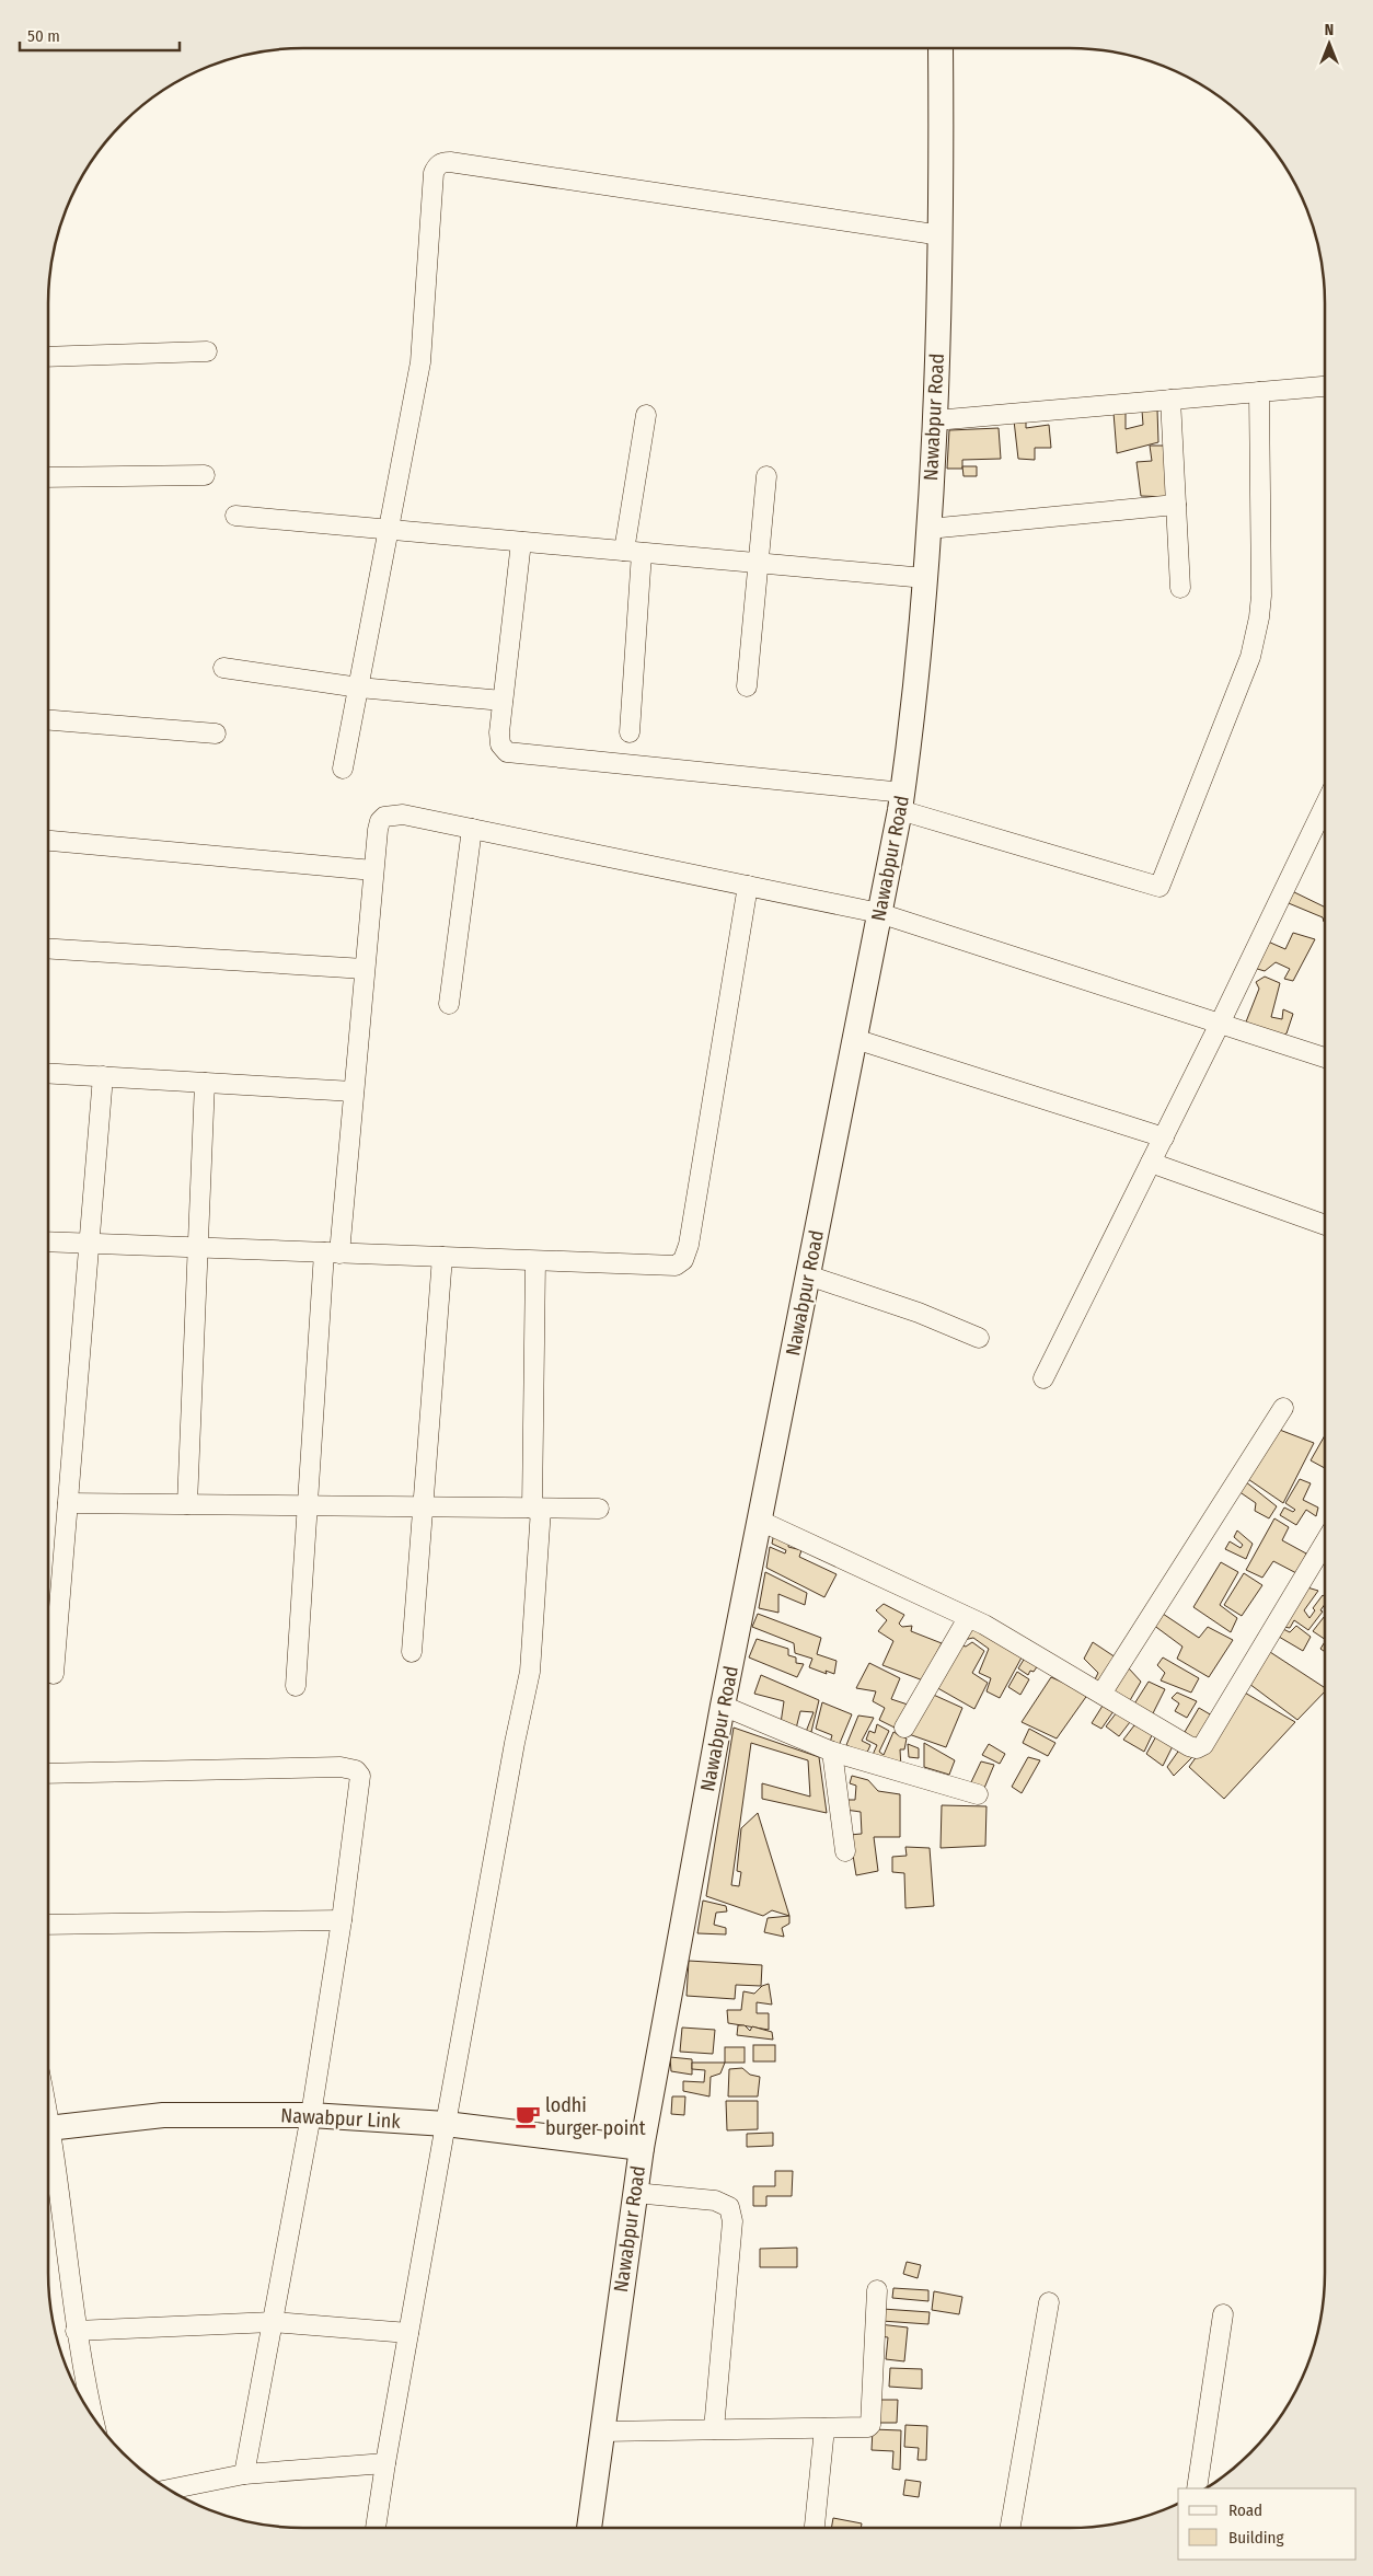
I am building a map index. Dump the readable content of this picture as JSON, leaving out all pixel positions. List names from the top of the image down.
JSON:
{
  "streets": {
    "street": ["Nawabpur Road", "Nawabpur Link"]
  },
  "crossings": [
    ["Nawabpur Road", "Nawabpur Link"]
  ],
  "places": {
    "cafe": ["lodhi burger point"]
  },
  "legend": ["Road", "Building"],
  "scale_bar": "50 m",
  "north": "top"
}
